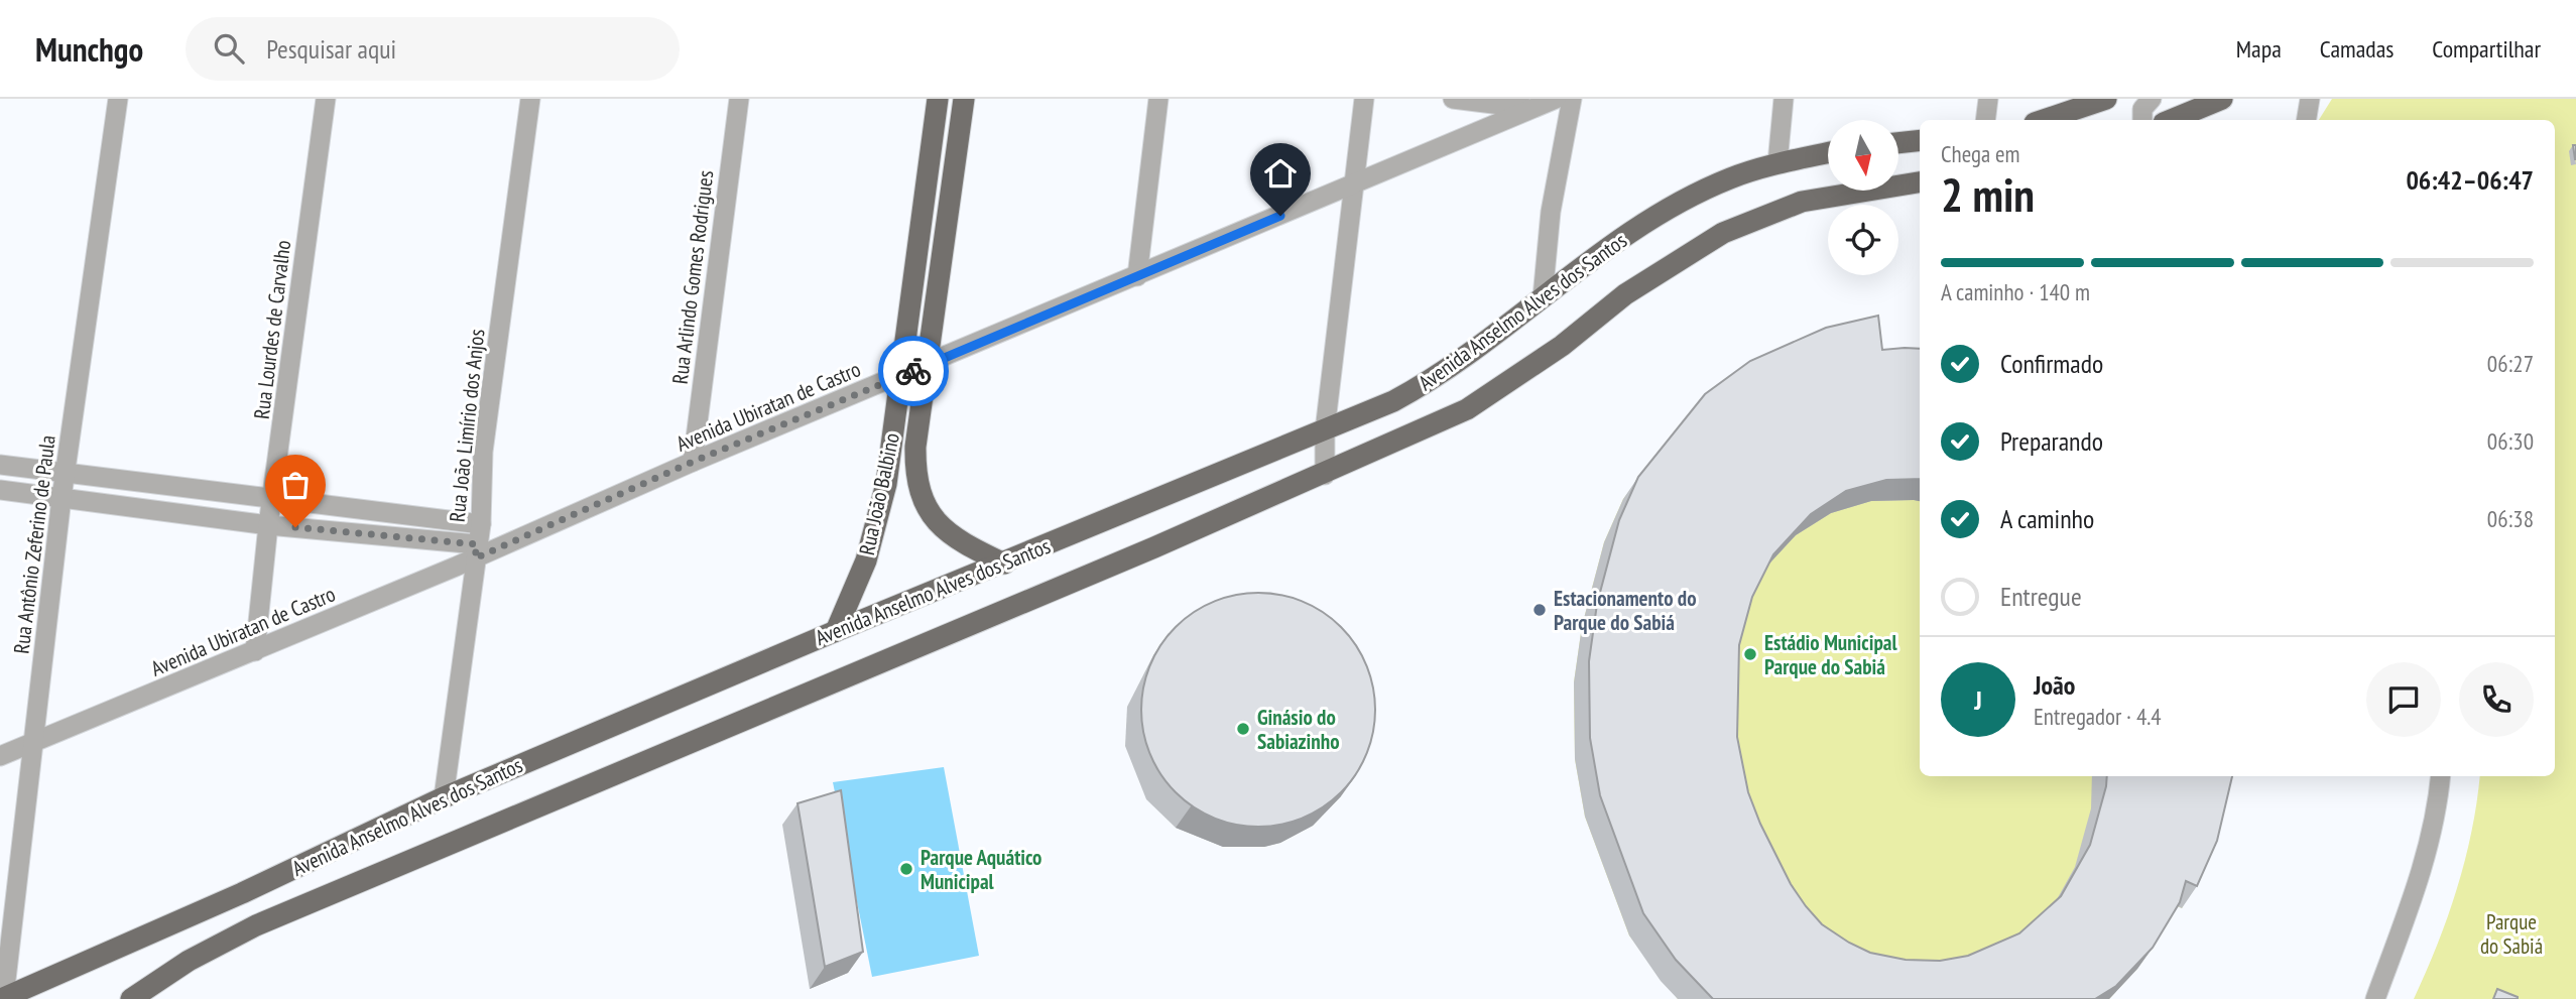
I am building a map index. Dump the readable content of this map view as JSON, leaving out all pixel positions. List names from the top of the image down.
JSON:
{
  "streets": {
    "main road": ["Avenida Anselmo Alves dos Santos", "Rua João Balbino"],
    "street": [
      "Rua Arlindo Gomes Rodrigues",
      "Rua Lourdes de Carvalho",
      "Avenida Ubiratan de Castro",
      "Rua João Limírio dos Anjos",
      "Rua Antônio Zeferino de Paula"
    ]
  },
  "crossings": [
    ["Rua Arlindo Gomes Rodrigues", "Avenida Ubiratan de Castro"],
    ["Avenida Anselmo Alves dos Santos", "Rua João Limírio dos Anjos"],
    ["Avenida Anselmo Alves dos Santos", "Rua João Balbino"],
    ["Avenida Anselmo Alves dos Santos", "Rua Antônio Zeferino de Paula"],
    ["Rua Lourdes de Carvalho", "Avenida Ubiratan de Castro"],
    ["Avenida Ubiratan de Castro", "Rua João Limírio dos Anjos"],
    ["Avenida Ubiratan de Castro", "Rua João Balbino"],
    ["Avenida Ubiratan de Castro", "Rua Antônio Zeferino de Paula"]
  ],
  "parks": ["Parque do Sabiá"],
  "places": [
    "Estacionamento do Parque do Sabiá",
    "Estádio Municipal Parque do Sabiá",
    "Ginásio do Sabiazinho",
    "Parque Aquático Municipal"
  ],
  "north": "bottom",
  "page": {
    "header": "Munchgo",
    "search": "Pesquisar aqui",
    "nav": ["Mapa", "Camadas", "Compartilhar"],
    "heading": ["2 min", "Chega em", "06:42–06:47"],
    "panel": ["João", "Entregador · 4.4"],
    "bar": "A caminho · 140 m",
    "list": [
      ["Confirmado", "06:27"],
      ["Preparando", "06:30"],
      ["A caminho", "06:38"],
      "Entregue"
    ],
    "round": "J"
  }
}
